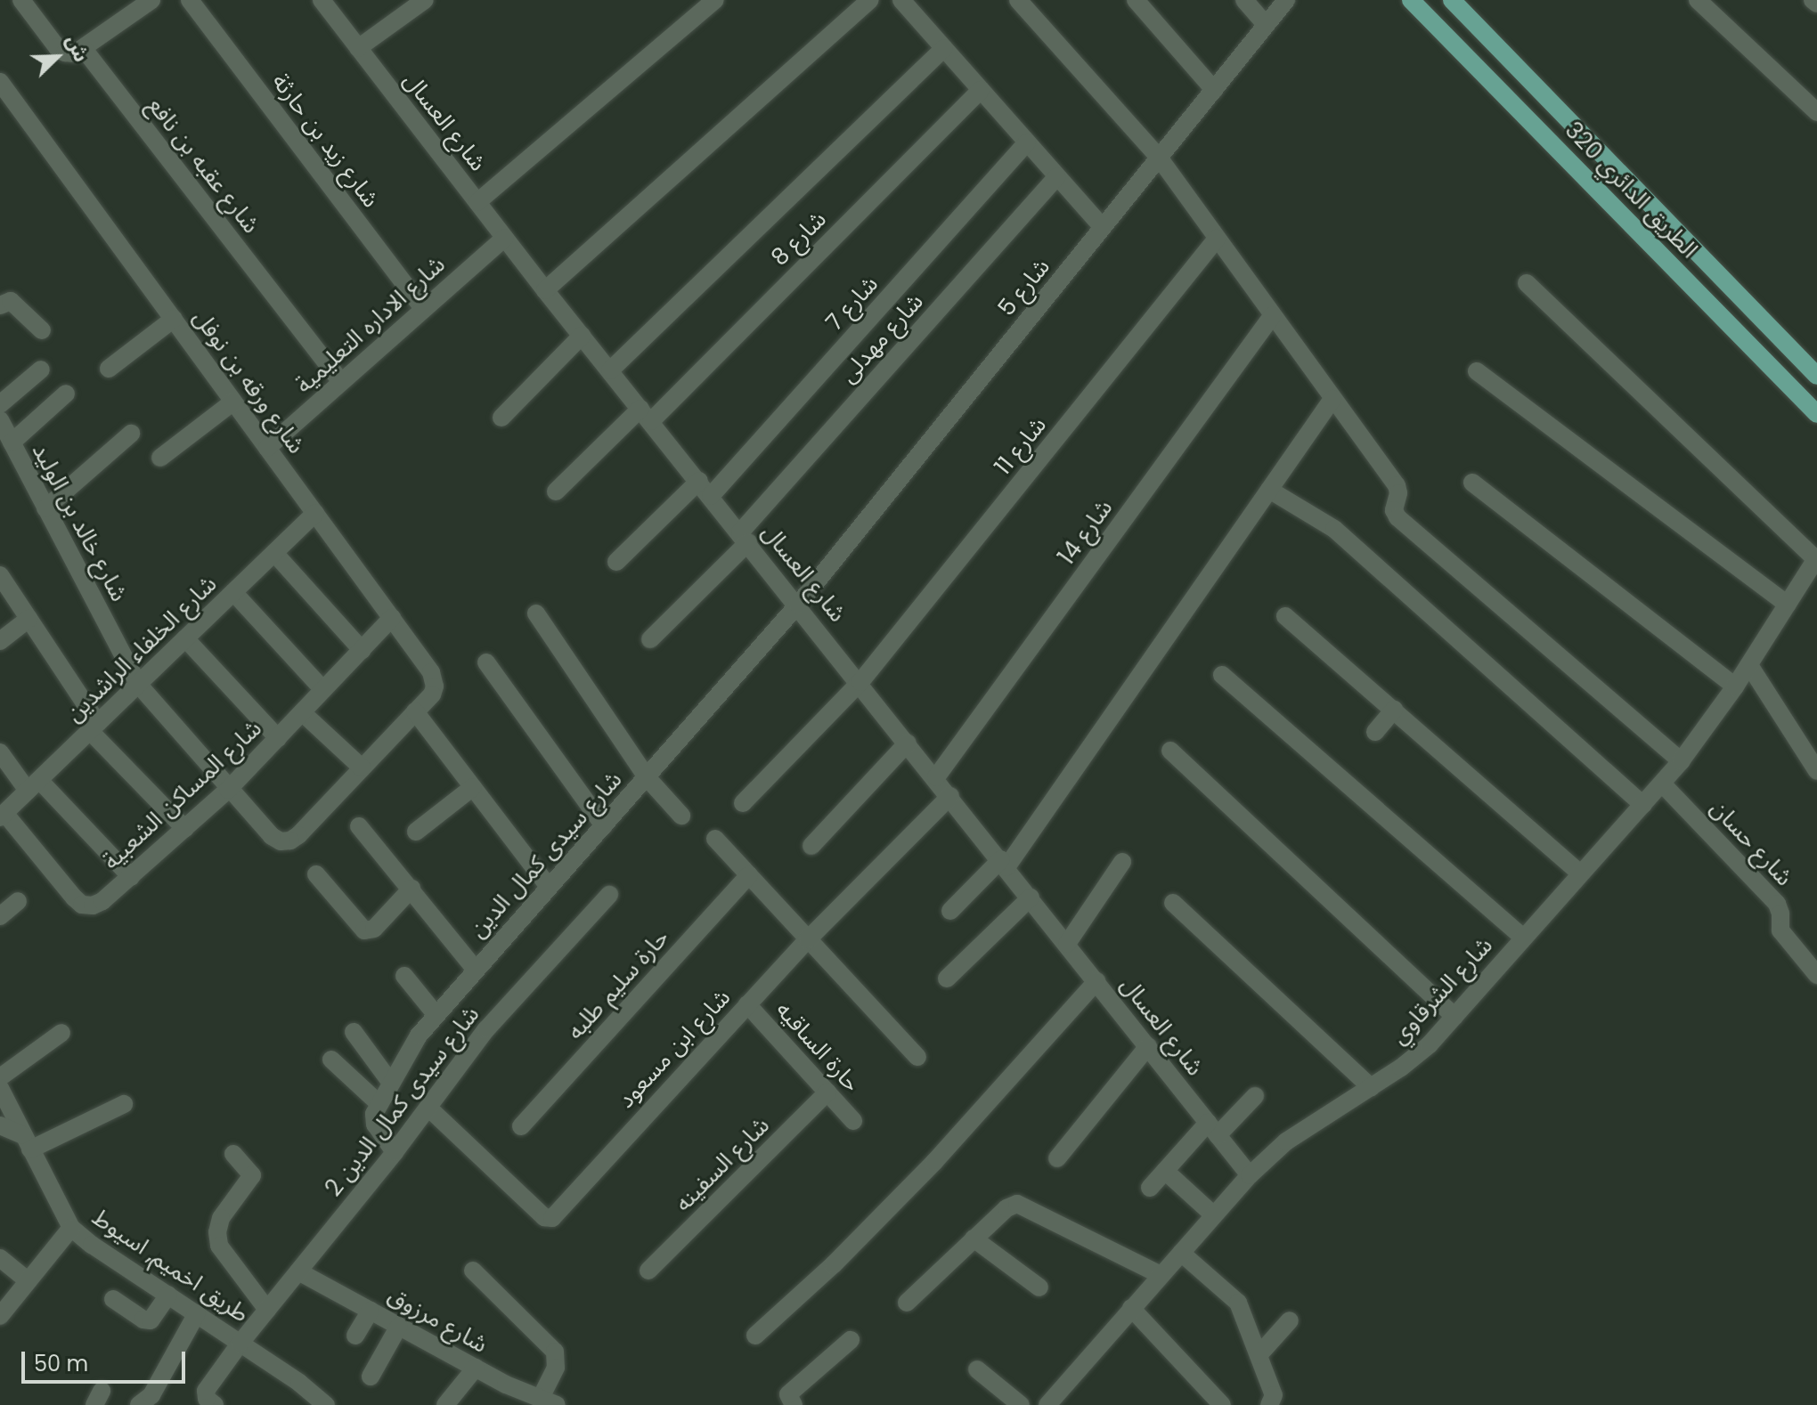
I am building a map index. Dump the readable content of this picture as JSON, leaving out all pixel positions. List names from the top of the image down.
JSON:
{
  "streets": {
    "main road": ["الطريق الدائري 320"],
    "street": [
      "شارع العسال",
      "شارع زيد بن حارثة",
      "شارع عقبه بن نافع",
      "شارع 8",
      "شارع 5",
      "شارع 7",
      "شارع الاداره التعليمية",
      "شارع مهدلى",
      "شارع ورقه بن نوفل",
      "شارع 11",
      "شارع خالد بن الوليد",
      "شارع 14",
      "شارع الخلفاء الراشدين",
      "شارع المساكن الشعبية",
      "شارع حسان",
      "شارع سيدى كمال الدين",
      "حارة سليم طلبه",
      "شارع الشرقاوي",
      "حارة الساقيه",
      "شارع ابن مسعود",
      "شارع سيدى كمال الدين 2",
      "شارع السفينه",
      "طريق اخميم, اسيوط",
      "شارع مرزوق"
    ]
  },
  "crossings": [
    ["شارع العسال", "شارع 8"],
    ["شارع العسال", "شارع 5"],
    ["شارع العسال", "شارع 7"],
    ["شارع العسال", "شارع الاداره التعليمية"],
    ["شارع العسال", "شارع مهدلى"],
    ["شارع العسال", "شارع 11"],
    ["شارع العسال", "شارع 14"],
    ["شارع العسال", "شارع سيدى كمال الدين"],
    ["شارع العسال", "شارع الشرقاوي"],
    ["شارع العسال", "شارع ابن مسعود"],
    ["شارع زيد بن حارثة", "شارع الاداره التعليمية"],
    ["شارع عقبه بن نافع", "شارع الاداره التعليمية"],
    ["شارع 5", "شارع سيدى كمال الدين"],
    ["شارع الاداره التعليمية", "شارع ورقه بن نوفل"],
    ["شارع ورقه بن نوفل", "شارع خالد بن الوليد"],
    ["شارع ورقه بن نوفل", "شارع الخلفاء الراشدين"],
    ["شارع ورقه بن نوفل", "شارع المساكن الشعبية"],
    ["شارع خالد بن الوليد", "شارع الخلفاء الراشدين"],
    ["شارع خالد بن الوليد", "شارع المساكن الشعبية"],
    ["شارع الخلفاء الراشدين", "شارع المساكن الشعبية"],
    ["شارع حسان", "شارع الشرقاوي"],
    ["حارة الساقيه", "شارع ابن مسعود"],
    ["حارة الساقيه", "شارع السفينه"],
    ["شارع ابن مسعود", "شارع سيدى كمال الدين 2"],
    ["شارع سيدى كمال الدين 2", "طريق اخميم, اسيوط"],
    ["شارع سيدى كمال الدين 2", "شارع مرزوق"]
  ],
  "scale_bar": "50 m",
  "north": "top right"
}
